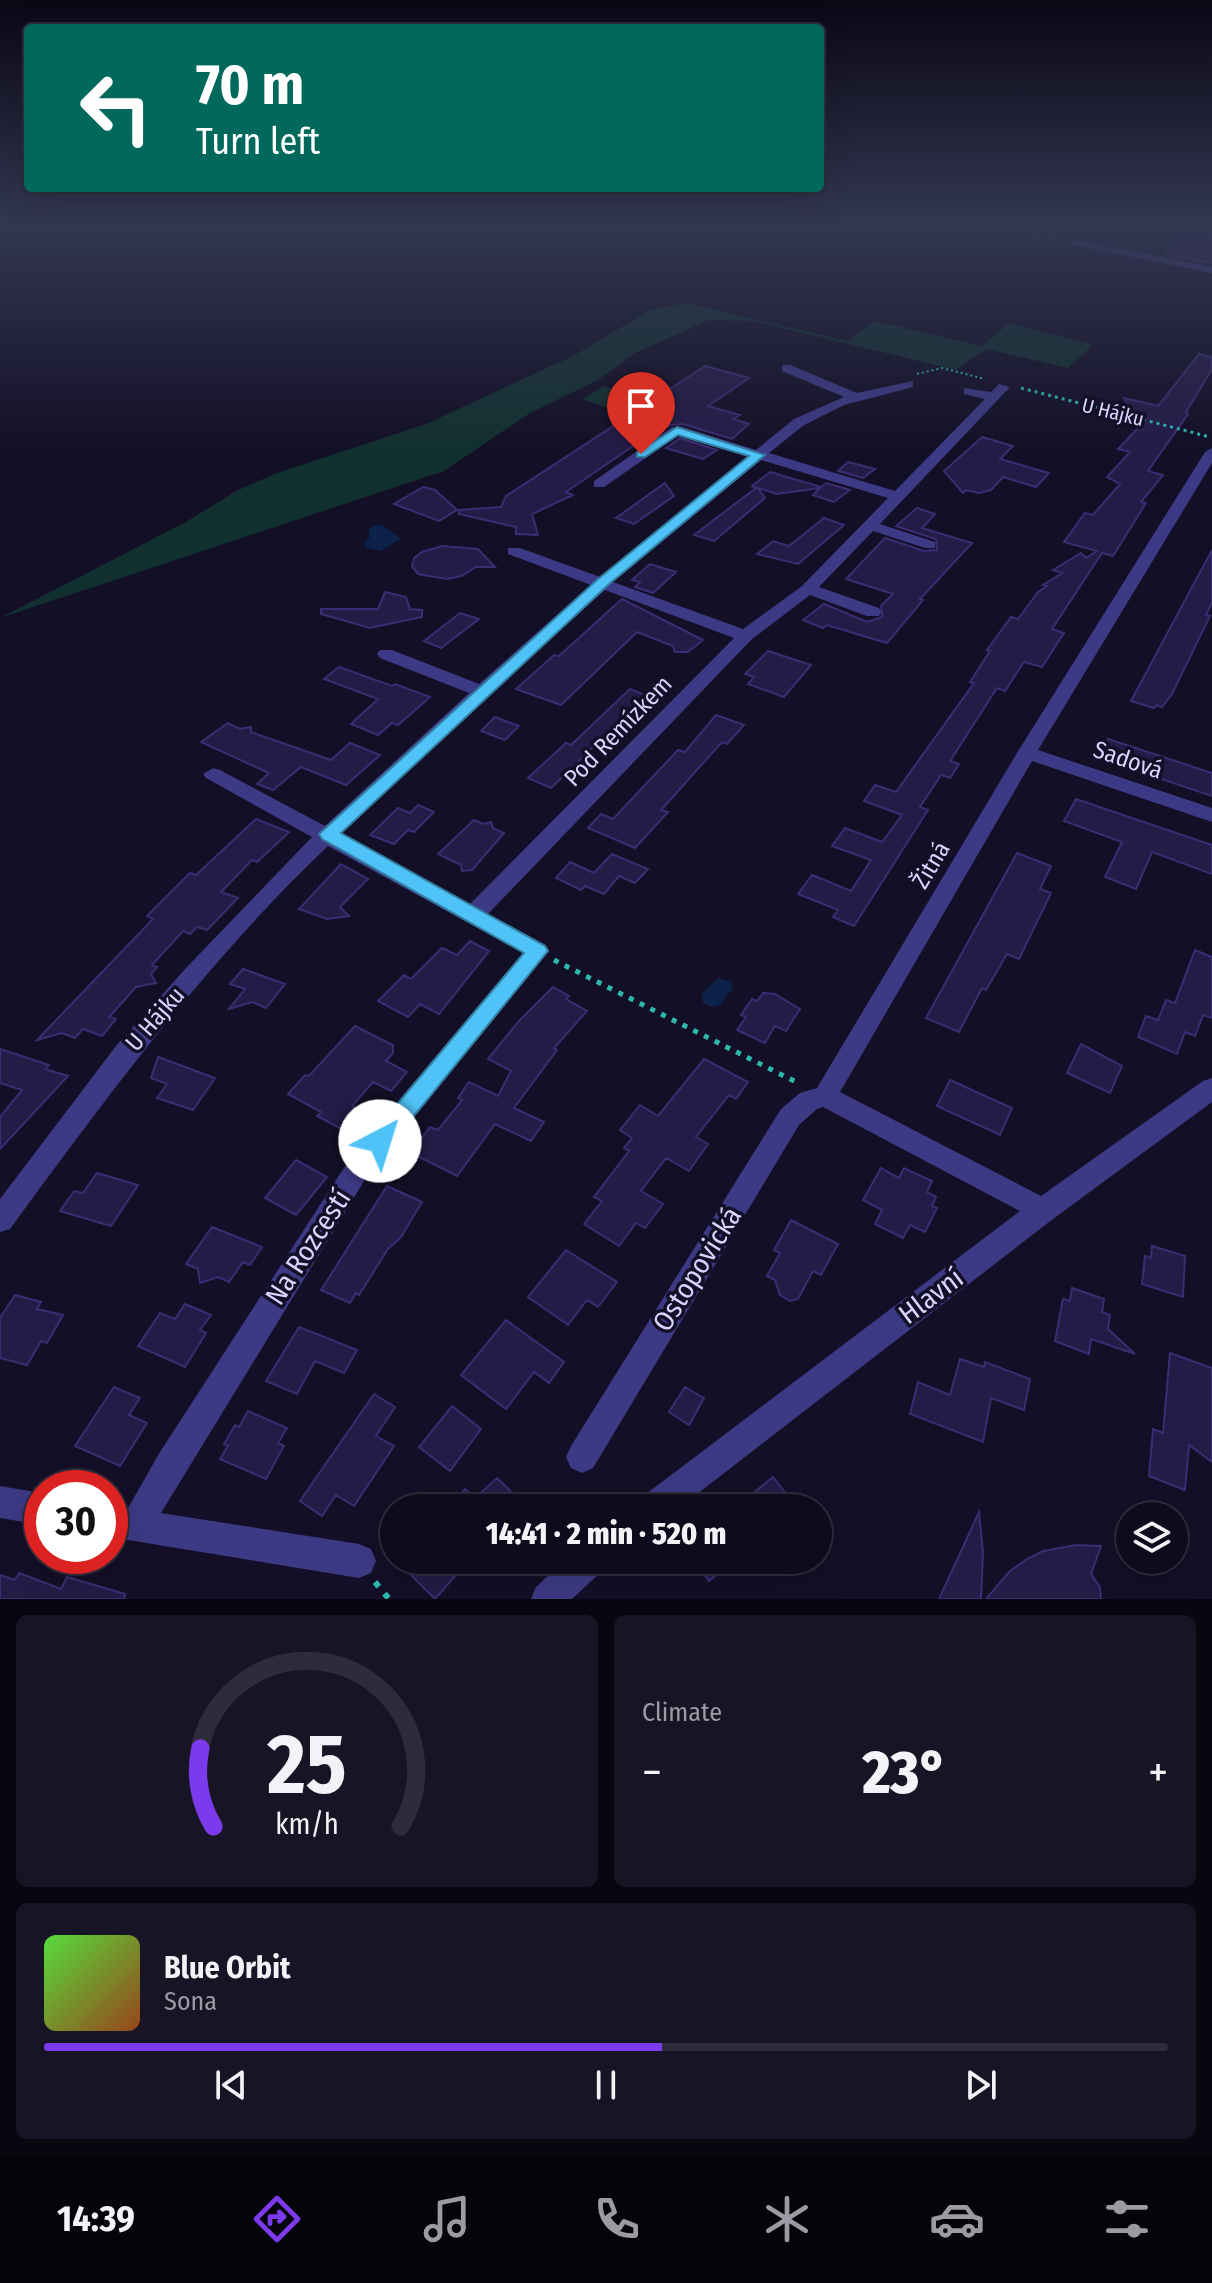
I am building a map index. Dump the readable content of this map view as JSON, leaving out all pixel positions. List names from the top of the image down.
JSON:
{
  "streets": {
    "street": [
      "U Hájku",
      "Pod Remízkem",
      "Sadová",
      "Žitná",
      "Na Rozcestí",
      "Ostopovická",
      "Hlavní"
    ]
  },
  "crossings": [
    ["U Hájku", "Pod Remízkem"],
    ["Sadová", "Žitná"],
    ["Žitná", "Ostopovická"]
  ],
  "page": {
    "turn": ["70 m", "Turn left"],
    "limit": "30",
    "trip": "14:41 · 2 min · 520 m",
    "tile": "Climate",
    "heat": ["−", "23°", "+"],
    "song": ["Blue Orbit", "Sona"],
    "tabs": "14:39",
    "gauge": ["25", "km/h"]
  }
}
